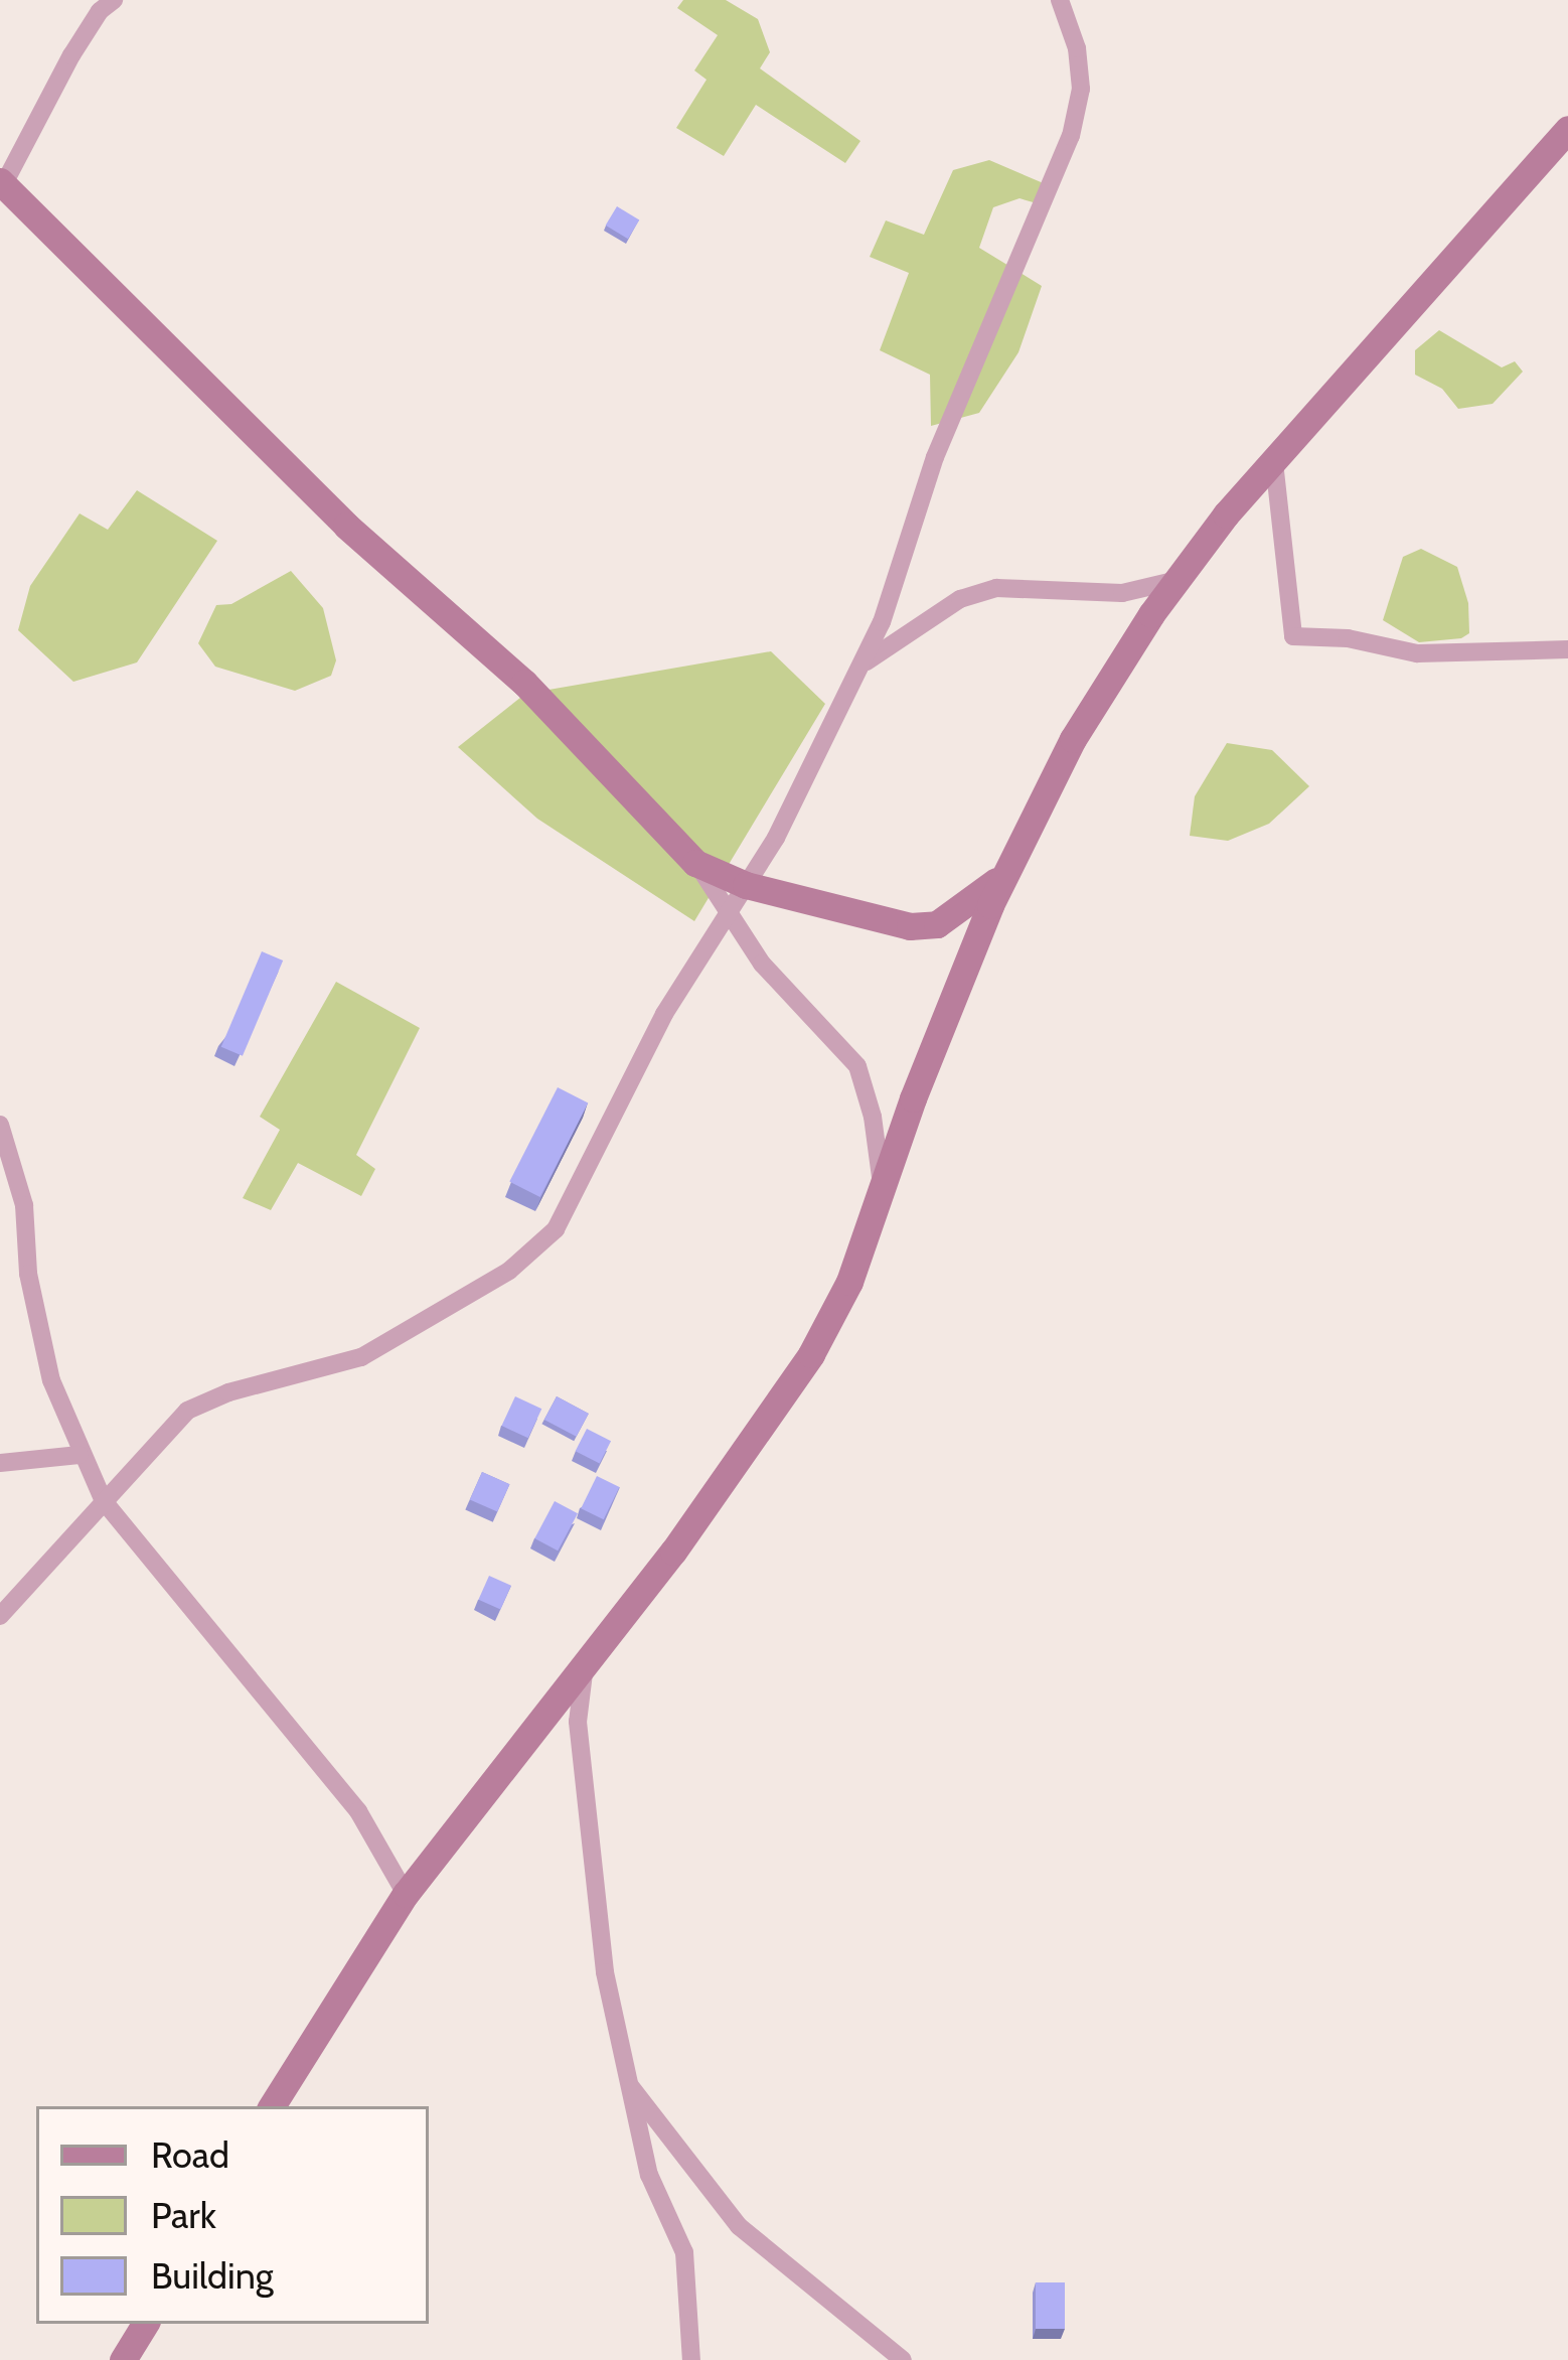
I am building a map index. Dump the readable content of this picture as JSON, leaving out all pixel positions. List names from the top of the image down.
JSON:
{
  "legend": ["Road", "Park", "Building"]
}
